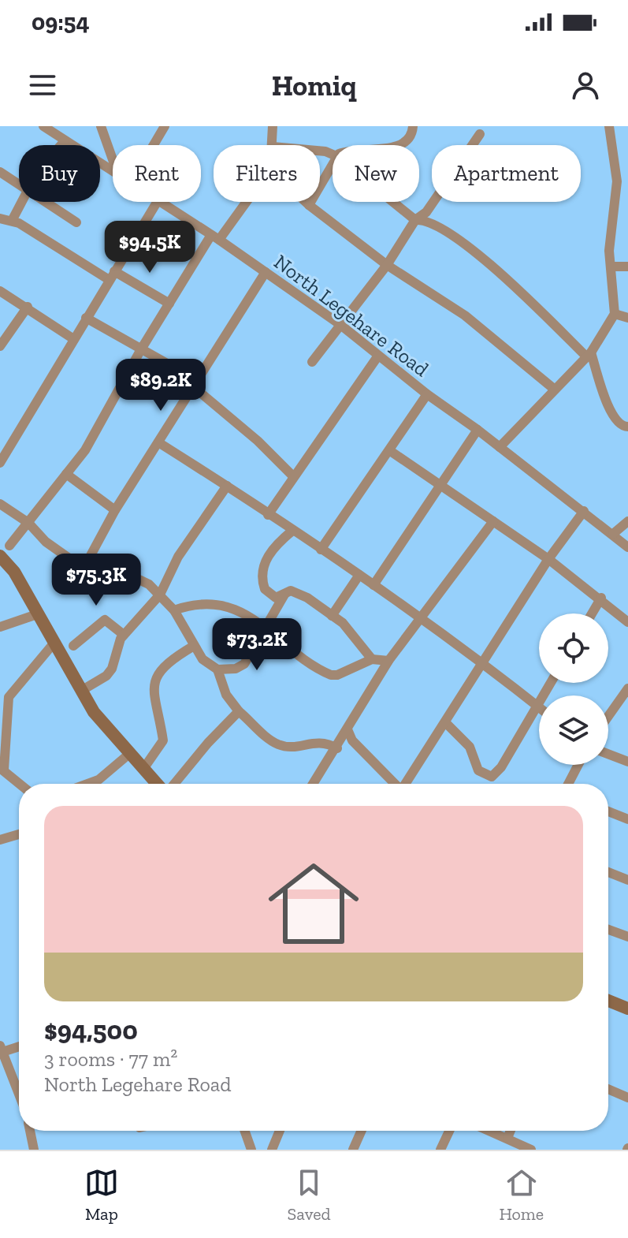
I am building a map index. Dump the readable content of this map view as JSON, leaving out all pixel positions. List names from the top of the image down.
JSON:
{
  "streets": {
    "street": ["North Legehare Road"]
  },
  "page": {
    "status": "09:54",
    "header": "Homiq",
    "chip": [
      "Buy",
      "Rent",
      "Filters",
      "New",
      "Apartment"
    ],
    "price": [
      "$94.5K",
      "$89.2K",
      "$75.3K",
      "$73.2K"
    ],
    "list": [
      {
        "name": "$94,500",
        "note": "3 rooms · 77 m² · North Legehare Road"
      }
    ],
    "tabs": ["Map", "Saved", "Home"]
  }
}
